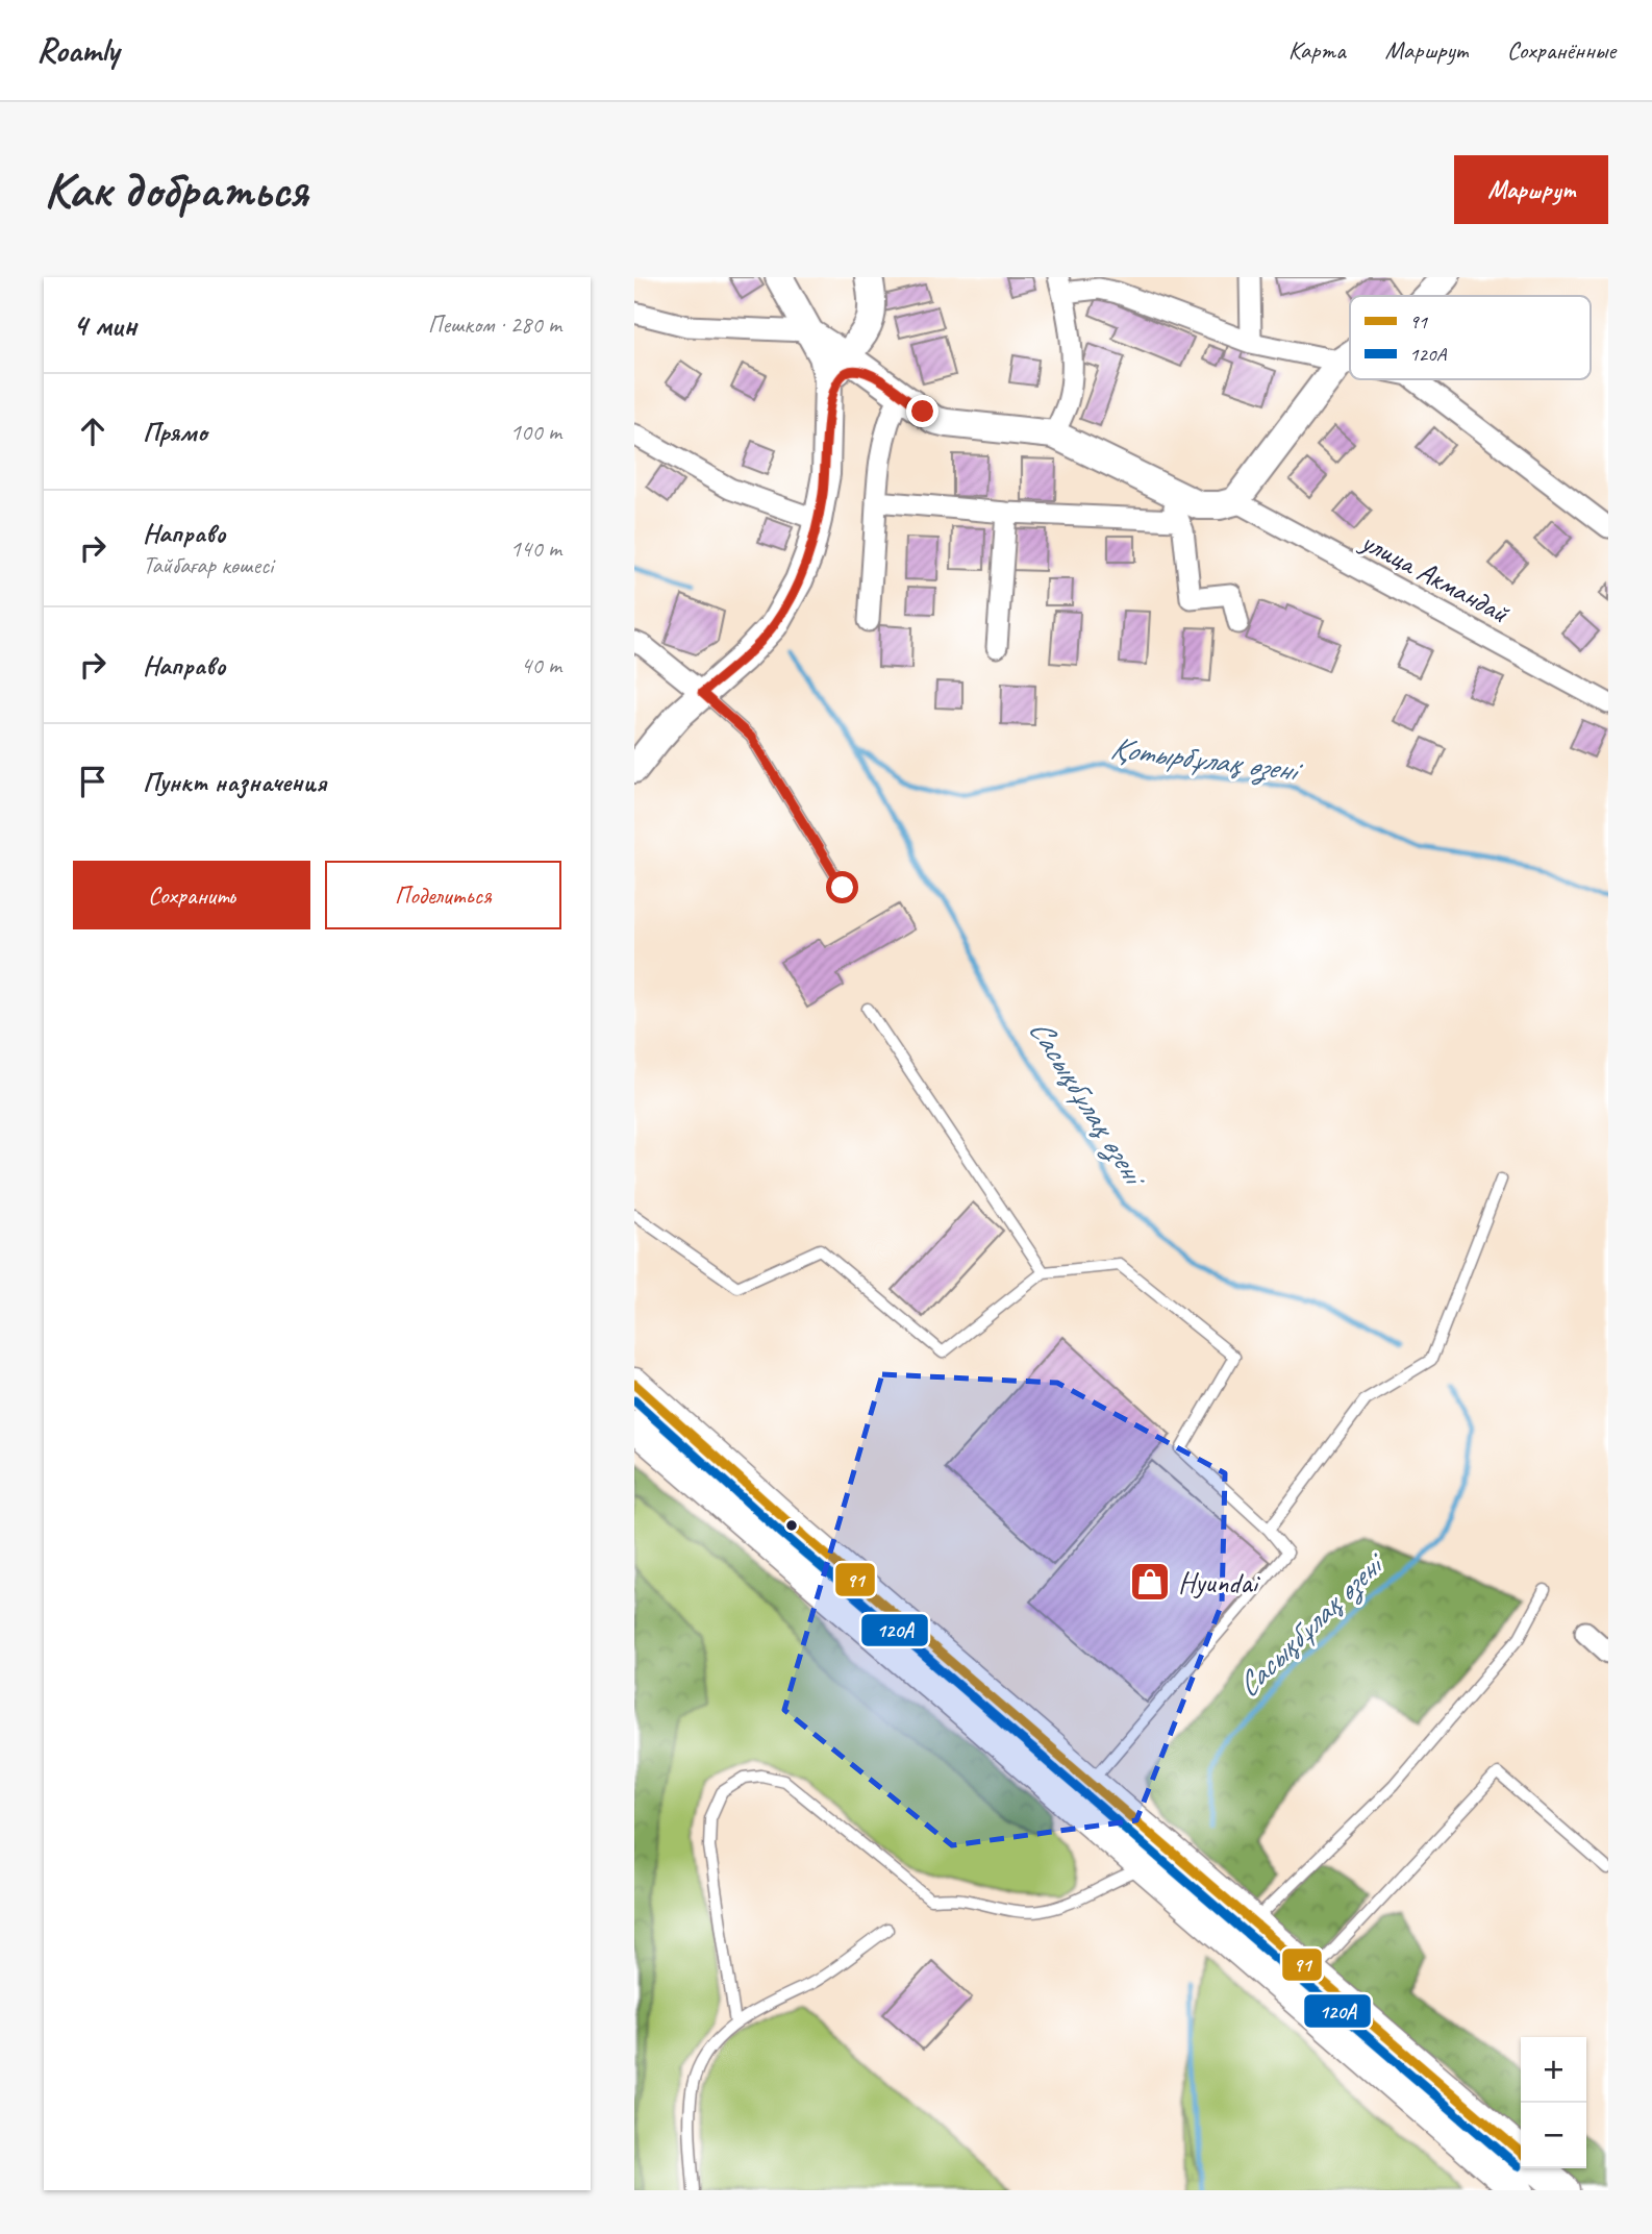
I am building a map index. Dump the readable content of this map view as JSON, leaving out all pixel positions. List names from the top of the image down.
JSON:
{
  "streets": {
    "street": ["улица Акмандай"]
  },
  "water": ["Қотырбұлақ өзені", "Сасықбұлақ өзені"],
  "places": {
    "shop": ["Hyundai"]
  },
  "lines": ["transit line 91", "transit line 120А"],
  "legend": ["91", "120А"],
  "page": {
    "header": "Roamly",
    "nav": ["Карта", "Маршрут", "Сохранённые"],
    "buttons": [
      "Маршрут",
      ["Сохранить", "Поделиться"]
    ],
    "title": "Как добраться",
    "heading": ["4 мин", "Пешком · 280 m"],
    "list": [
      ["Прямо", "100 m"],
      ["Направо", "Тайбағар көшесі", "140 m"],
      ["Направо", "40 m"],
      "Пункт назначения"
    ],
    "map_buttons": ["+", "−"]
  }
}
